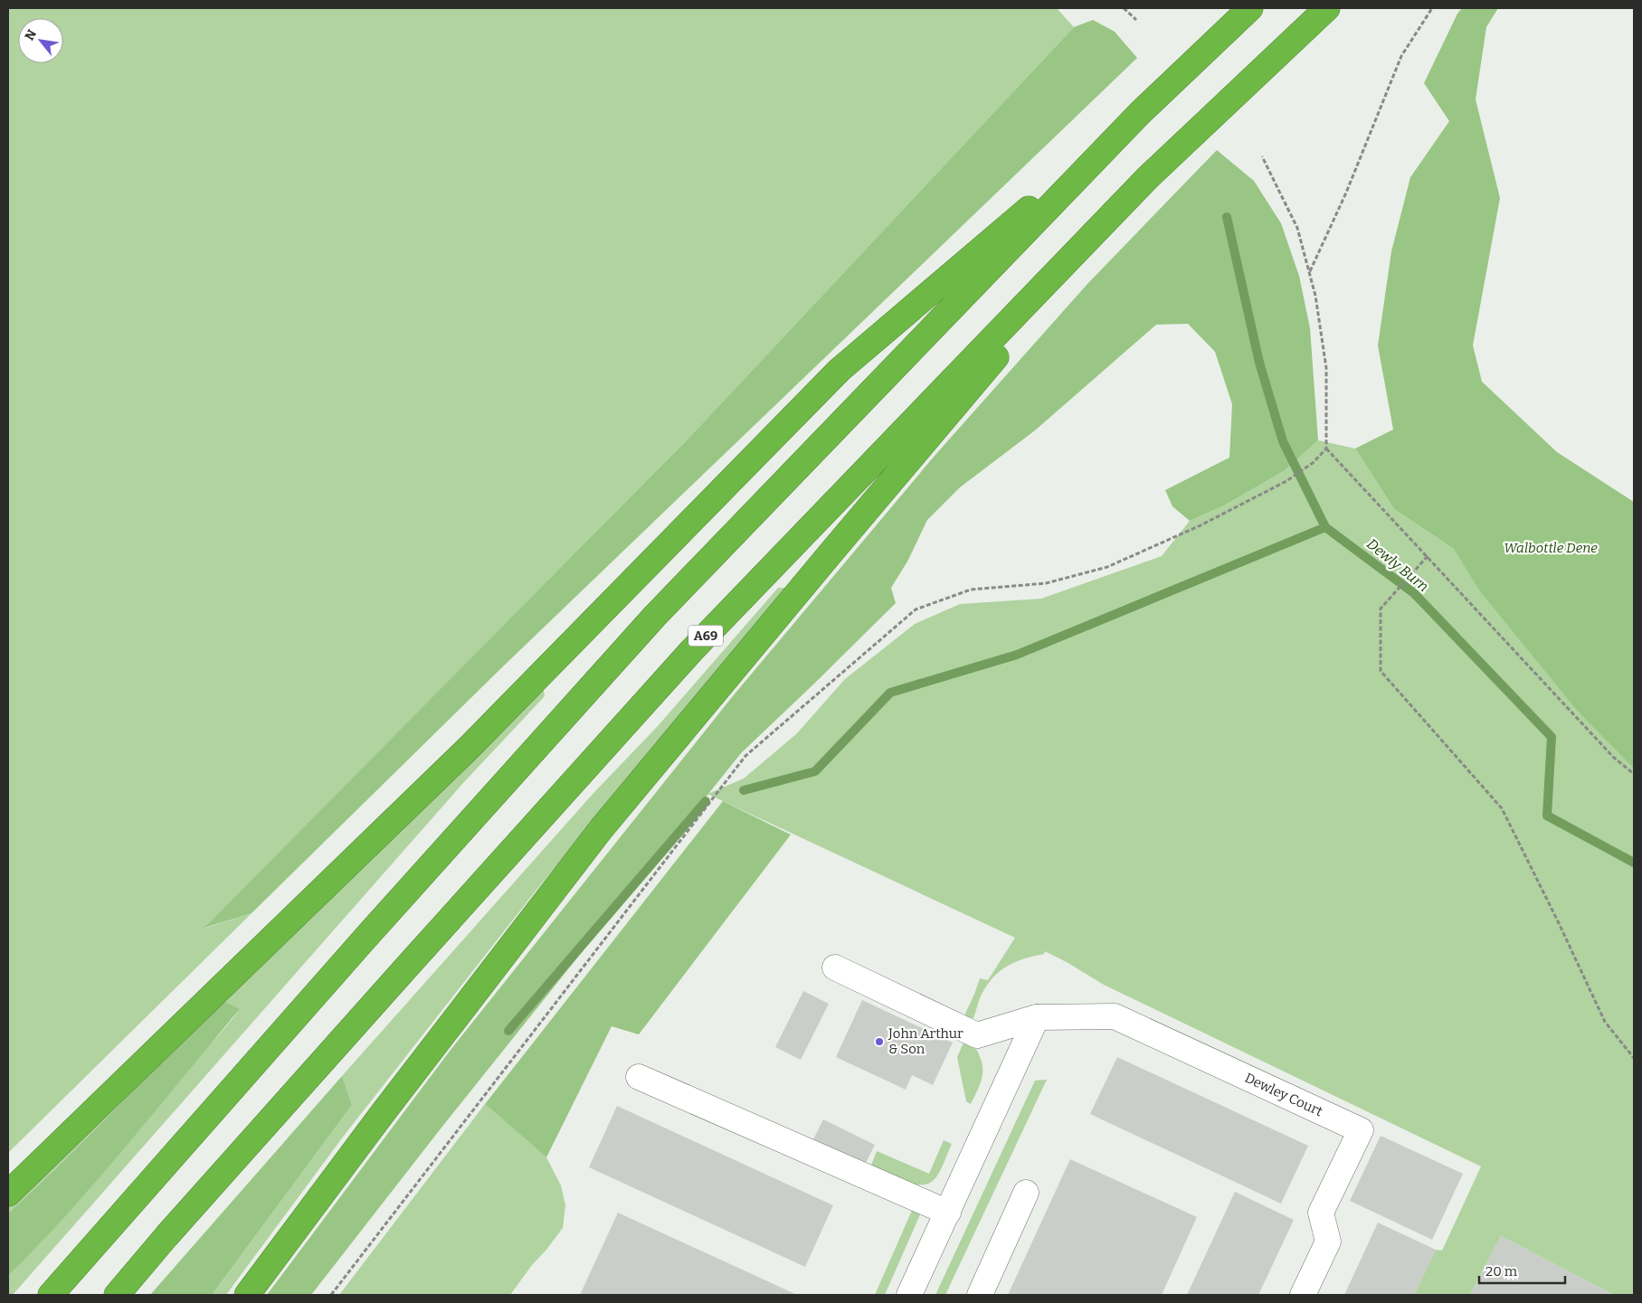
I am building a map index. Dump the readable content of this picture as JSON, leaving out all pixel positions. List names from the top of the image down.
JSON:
{
  "streets": {
    "highway": ["A69"],
    "street": ["Dewley Court"]
  },
  "water": ["Dewly Burn"],
  "parks": ["Walbottle Dene"],
  "places": ["John Arthur & Son"],
  "scale_bar": "20 m",
  "north": "top left"
}
